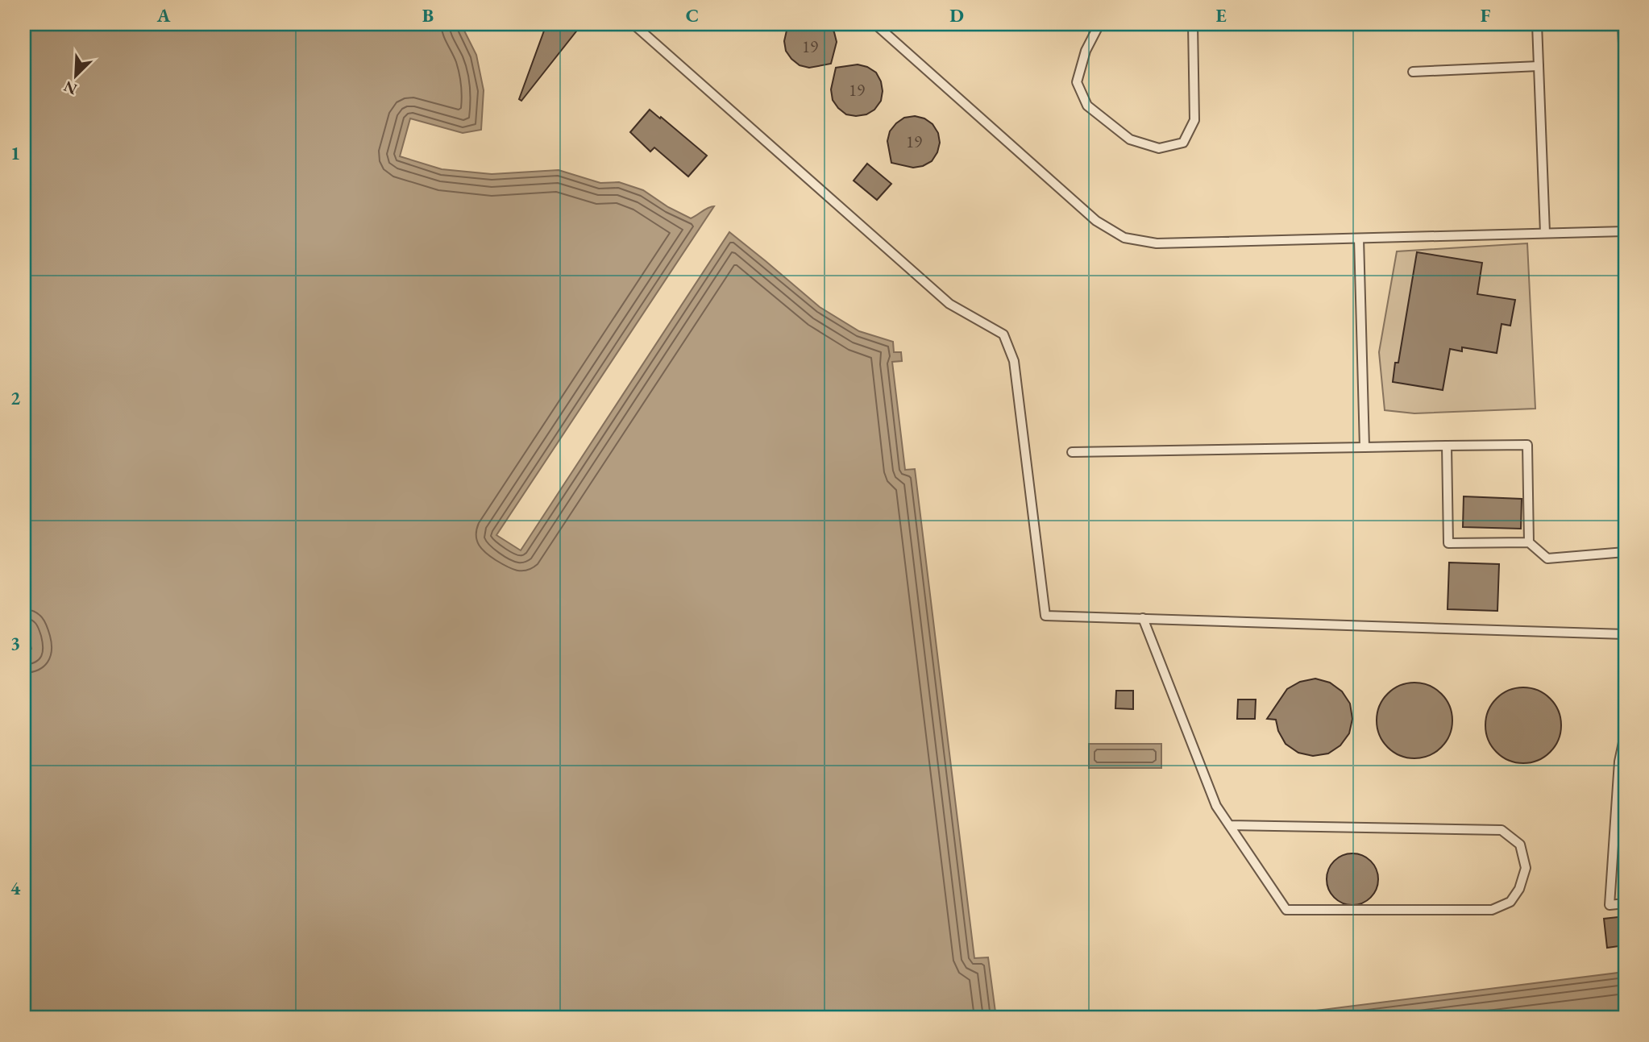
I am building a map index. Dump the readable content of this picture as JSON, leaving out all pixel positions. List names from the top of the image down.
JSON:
{
  "house_numbers": ["19", "19", "19"],
  "north": "bottom left",
  "grid": {
    "columns": [
      "A",
      "B",
      "C",
      "D",
      "E",
      "F"
    ],
    "rows": [
      "1",
      "2",
      "3",
      "4"
    ]
  }
}
